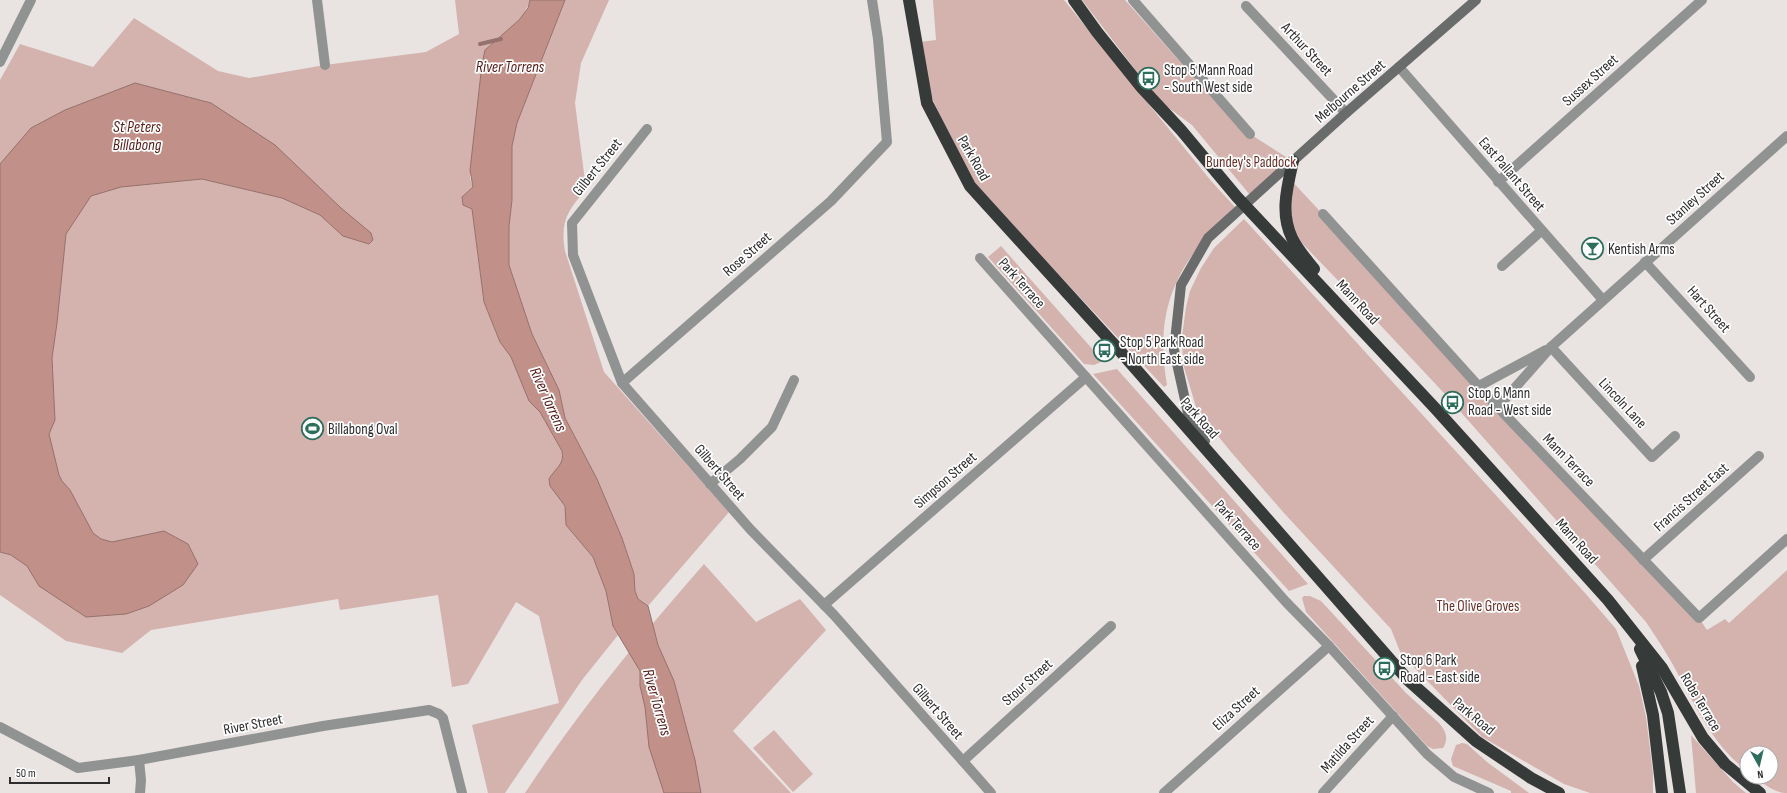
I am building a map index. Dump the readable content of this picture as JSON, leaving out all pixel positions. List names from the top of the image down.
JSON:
{
  "streets": {
    "highway": ["Park Road", "Mann Road", "Robe Terrace"],
    "main road": ["Melbourne Street"],
    "street": [
      "Arthur Street",
      "Sussex Street",
      "Gilbert Street",
      "East Pallant Street",
      "Stanley Street",
      "Rose Street",
      "Park Terrace",
      "Hart Street",
      "Lincoln Lane",
      "Mann Terrace",
      "Simpson Street",
      "Francis Street East",
      "Stour Street",
      "Eliza Street",
      "River Street",
      "Matilda Street"
    ]
  },
  "crossings": [
    ["Arthur Street", "Melbourne Street"],
    ["Sussex Street", "East Pallant Street"],
    ["Melbourne Street", "Park Road"],
    ["Melbourne Street", "East Pallant Street"],
    ["Melbourne Street", "Mann Road"],
    ["Gilbert Street", "Rose Street"],
    ["Gilbert Street", "Simpson Street"],
    ["Gilbert Street", "Stour Street"],
    ["East Pallant Street", "Stanley Street"],
    ["Stanley Street", "Hart Street"],
    ["Stanley Street", "Lincoln Lane"],
    ["Stanley Street", "Mann Terrace"],
    ["Park Terrace", "Simpson Street"],
    ["Park Terrace", "Eliza Street"],
    ["Park Terrace", "Matilda Street"],
    ["Mann Road", "Robe Terrace"],
    ["Mann Terrace", "Francis Street East"]
  ],
  "water": ["River Torrens", "St Peters Billabong"],
  "parks": ["Bundey's Paddock", "The Olive Groves"],
  "places": {
    "bus stop": [
      "Stop 5 Mann Road - South West side",
      "Stop 5 Park Road - North East side",
      "Stop 6 Mann Road - West side",
      "Stop 6 Park Road - East side"
    ],
    "bar": ["Kentish Arms"],
    "sports": ["Billabong Oval"]
  },
  "scale_bar": "50 m",
  "north": "bottom"
}
